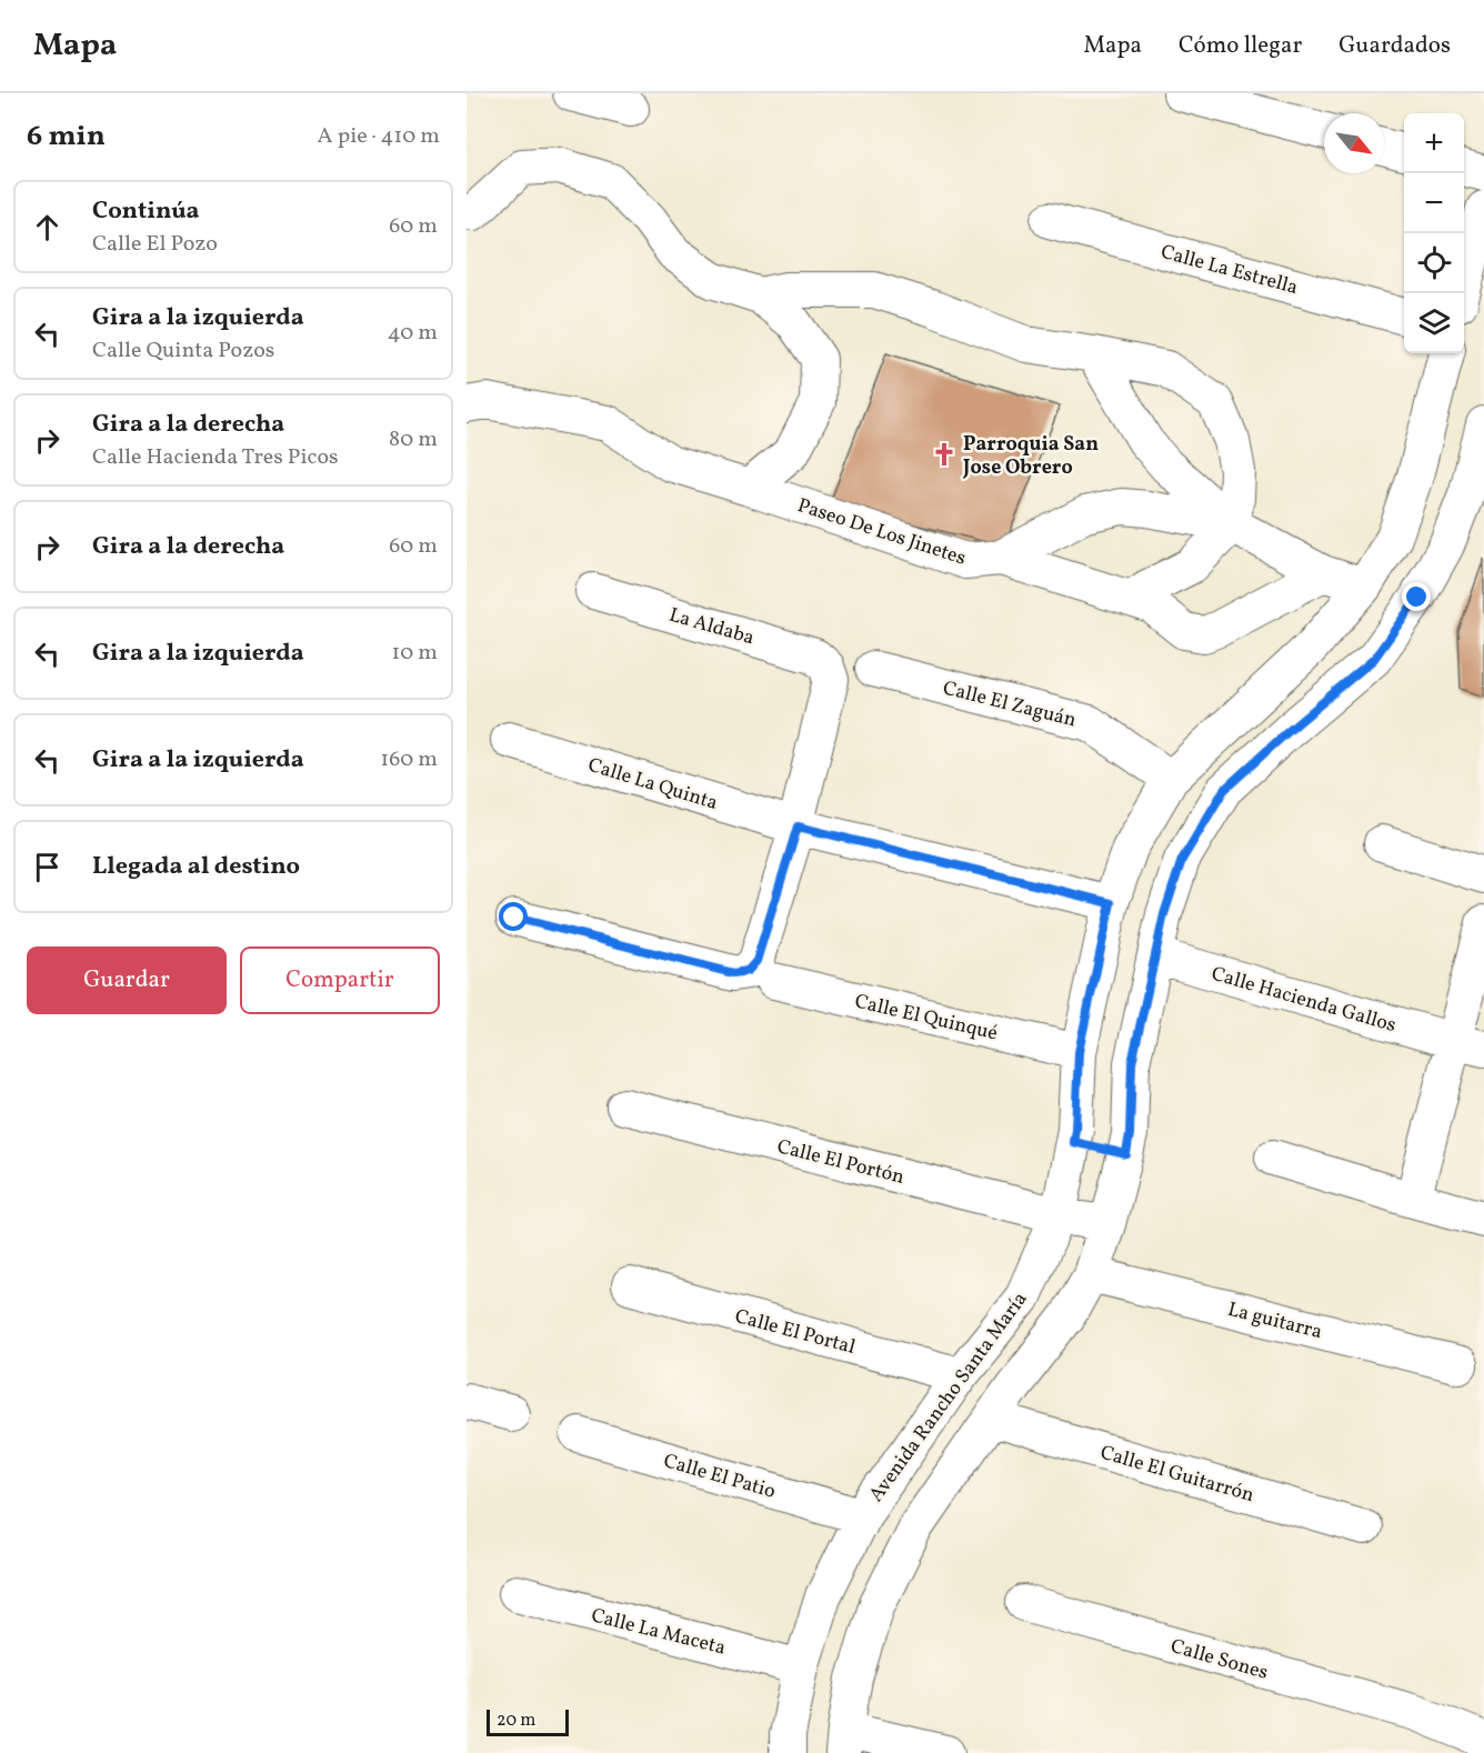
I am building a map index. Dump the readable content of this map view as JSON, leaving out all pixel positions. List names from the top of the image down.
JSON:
{
  "streets": {
    "street": [
      "Calle La Estrella",
      "Paseo De Los Jinetes",
      "La Aldaba",
      "Calle El Zaguán",
      "Calle La Quinta",
      "Calle Hacienda Gallos",
      "Calle El Quinqué",
      "Calle El Portón",
      "La guitarra",
      "Calle El Portal",
      "Avenida Rancho Santa María",
      "Calle El Guitarrón",
      "Calle El Patio",
      "Calle La Maceta",
      "Calle Sones"
    ]
  },
  "crossings": [
    ["La Aldaba", "Calle La Quinta"],
    ["Calle El Zaguán", "Avenida Rancho Santa María"],
    ["Calle La Quinta", "Avenida Rancho Santa María"],
    ["Calle El Quinqué", "Avenida Rancho Santa María"],
    ["Calle El Portón", "Avenida Rancho Santa María"],
    ["Calle El Portal", "Avenida Rancho Santa María"],
    ["Avenida Rancho Santa María", "Calle El Patio"],
    ["Avenida Rancho Santa María", "Calle La Maceta"]
  ],
  "places": {
    "church": ["Parroquia San Jose Obrero"]
  },
  "scale_bar": "20 m",
  "north": "bottom right",
  "page": {
    "header": "Mapa",
    "nav": ["Mapa", "Cómo llegar", "Guardados"],
    "heading": ["6 min", "A pie · 410 m"],
    "map_buttons": ["+", "−"],
    "list": [
      ["Continúa", "Calle El Pozo", "60 m"],
      ["Gira a la izquierda", "Calle Quinta Pozos", "40 m"],
      ["Gira a la derecha", "Calle Hacienda Tres Picos", "80 m"],
      ["Gira a la derecha", "60 m"],
      ["Gira a la izquierda", "10 m"],
      ["Gira a la izquierda", "160 m"],
      "Llegada al destino"
    ],
    "buttons": ["Guardar", "Compartir"],
    "scale": "20 m"
  }
}
